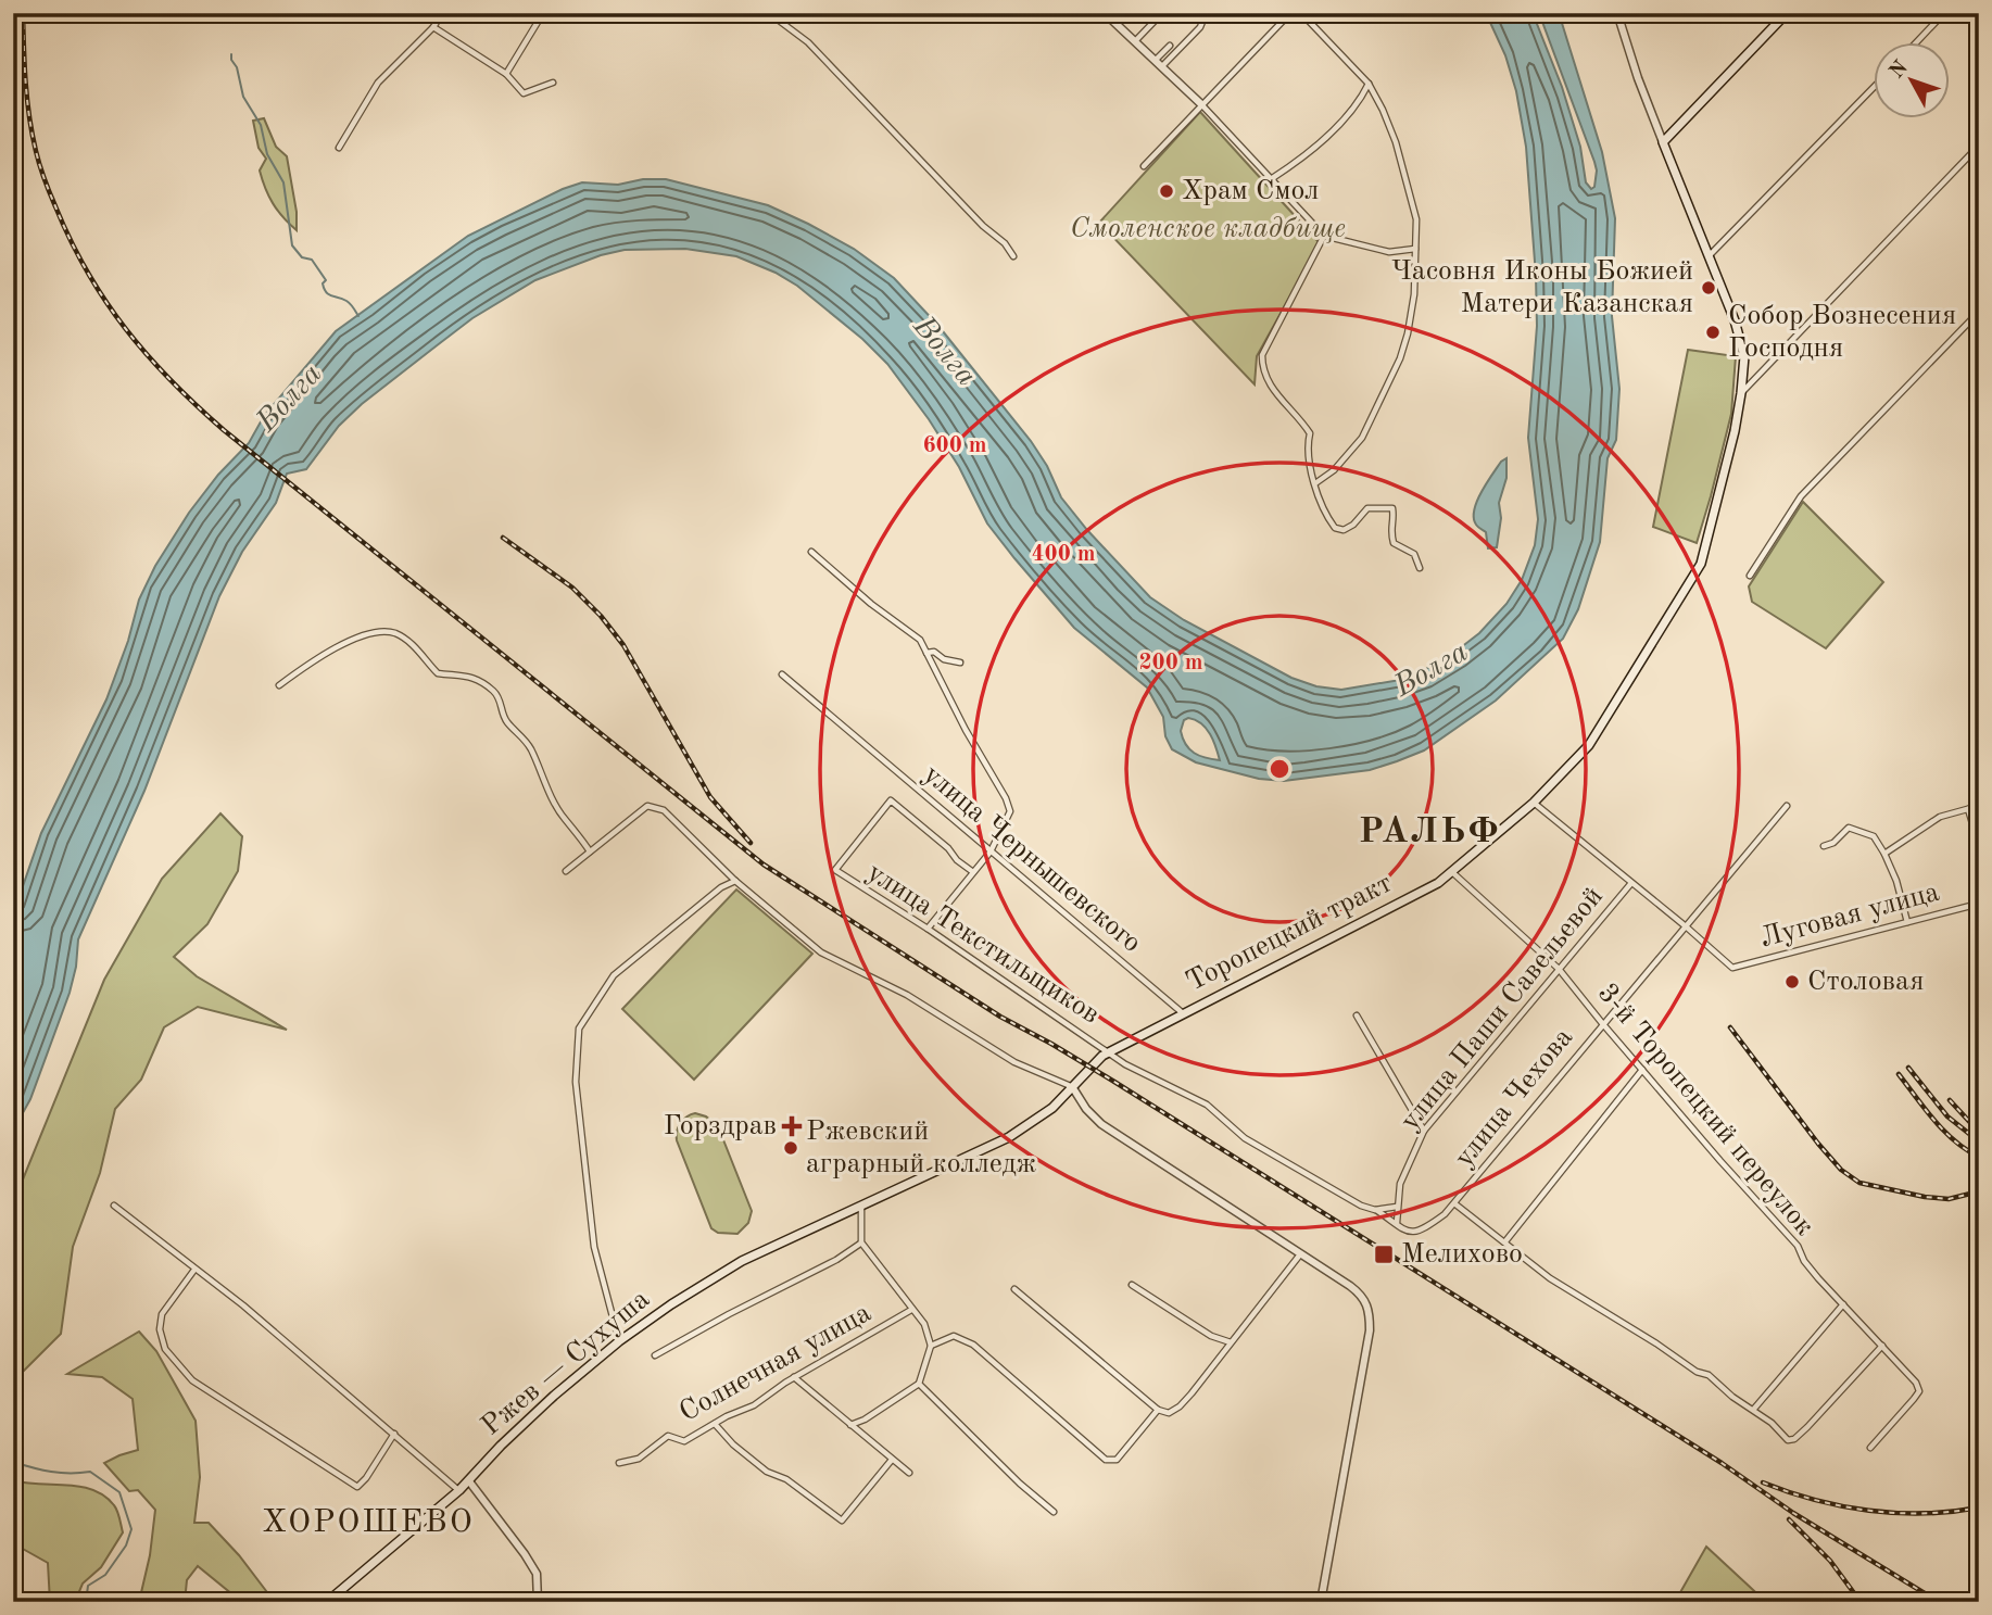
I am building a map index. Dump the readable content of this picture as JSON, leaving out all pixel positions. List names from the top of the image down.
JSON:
{
  "streets": {
    "main road": ["Торопецкий тракт", "Ржев — Сухуша"],
    "street": [
      "улица Чернышевского",
      "Луговая улица",
      "улица Текстильщиков",
      "улица Паши Савельевой",
      "улица Чехова",
      "3-й Торопецкий переулок",
      "Солнечная улица"
    ]
  },
  "crossings": [
    ["улица Чернышевского", "Торопецкий тракт"],
    ["Луговая улица", "улица Чехова"],
    ["Торопецкий тракт", "улица Текстильщиков"],
    ["Торопецкий тракт", "3-й Торопецкий переулок"],
    ["улица Паши Савельевой", "улица Чехова"],
    ["улица Паши Савельевой", "3-й Торопецкий переулок"],
    ["улица Чехова", "3-й Торопецкий переулок"]
  ],
  "districts": ["РАЛЬФ", "ХОРОШЕВО"],
  "water": ["Волга"],
  "parks": ["Смоленское кладбище"],
  "places": {
    "other": [
      "Храм Смол",
      "Часовня Иконы Божией Матери Казанская",
      "Собор Вознесения Господня",
      "Столовая",
      "Ржевский аграрный колледж"
    ],
    "health": ["Горздрав"],
    "transit": ["Мелихово"]
  },
  "north": "top left",
  "rings": ["600 m", "400 m", "200 m"]
}
